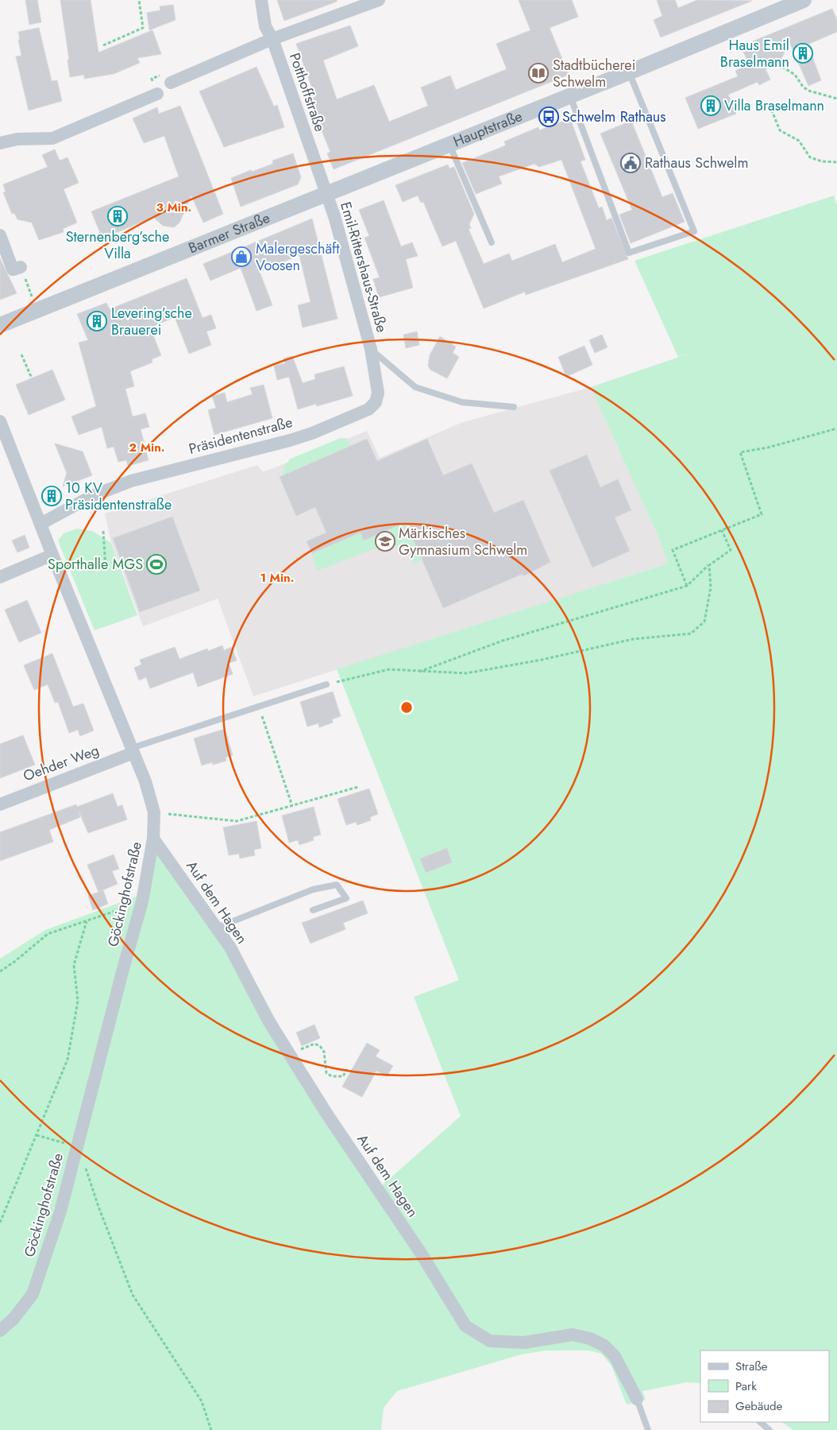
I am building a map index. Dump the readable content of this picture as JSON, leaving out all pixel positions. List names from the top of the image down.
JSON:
{
  "streets": {
    "street": [
      "Potthoffstraße",
      "Hauptstraße",
      "Barmer Straße",
      "Emil-Rittershaus-Straße",
      "Präsidentenstraße",
      "Oehder Weg",
      "Göckinghofstraße",
      "Auf dem Hagen"
    ]
  },
  "crossings": [
    ["Potthoffstraße", "Hauptstraße"],
    ["Potthoffstraße", "Barmer Straße"],
    ["Potthoffstraße", "Emil-Rittershaus-Straße"],
    ["Hauptstraße", "Barmer Straße"],
    ["Hauptstraße", "Emil-Rittershaus-Straße"],
    ["Barmer Straße", "Emil-Rittershaus-Straße"],
    ["Emil-Rittershaus-Straße", "Präsidentenstraße"],
    ["Präsidentenstraße", "Göckinghofstraße"],
    ["Oehder Weg", "Göckinghofstraße"],
    ["Göckinghofstraße", "Auf dem Hagen"]
  ],
  "places": {
    "building": [
      "Haus Emil Braselmann",
      "Villa Braselmann",
      "Sternenberg’sche Villa",
      "Levering’sche Brauerei",
      "10 KV Präsidentenstraße"
    ],
    "library": ["Stadtbücherei Schwelm"],
    "bus stop": ["Schwelm Rathaus"],
    "public building": ["Rathaus Schwelm"],
    "shop": ["Malergeschäft Voosen"],
    "school or university": ["Märkisches Gymnasium Schwelm"],
    "sports": ["Sporthalle MGS"]
  },
  "legend": ["Straße", "Park", "Gebäude"],
  "rings": ["3 Min.", "2 Min.", "1 Min."]
}
